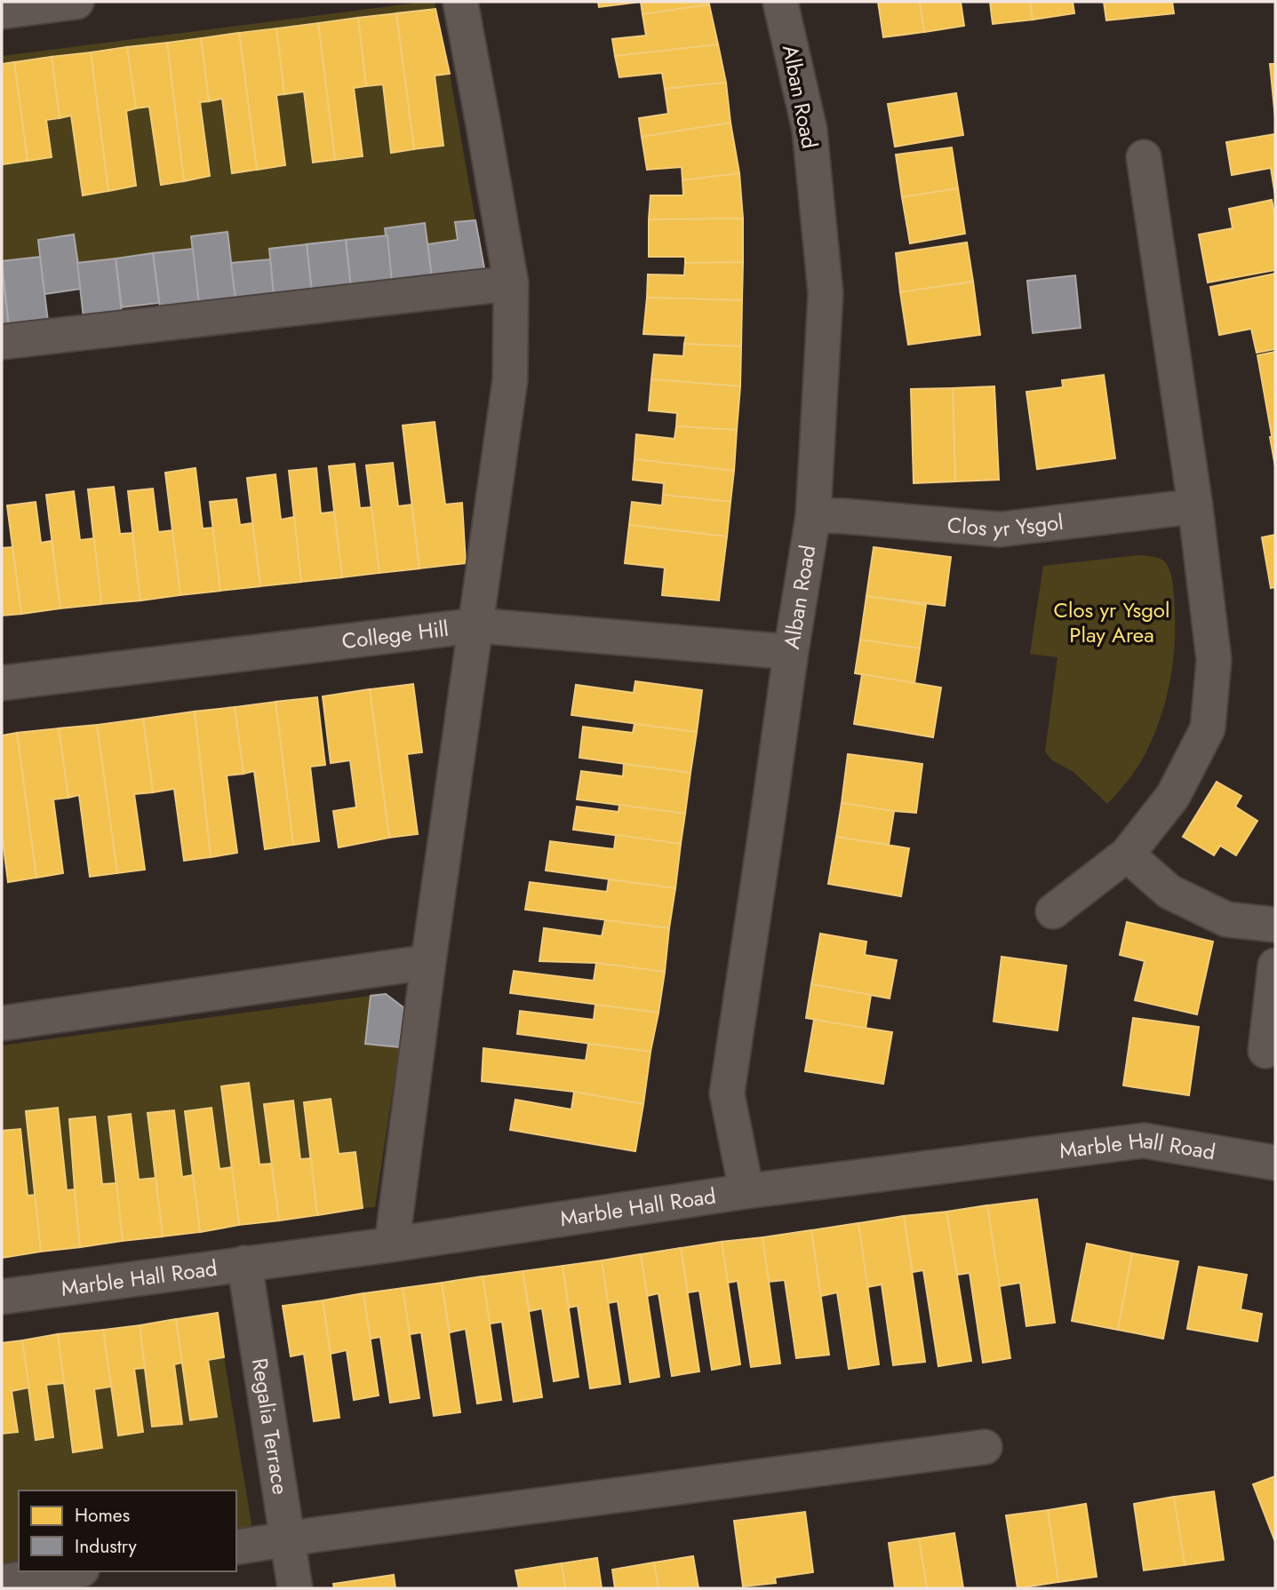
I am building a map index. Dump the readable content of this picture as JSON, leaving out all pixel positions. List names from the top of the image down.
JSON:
{
  "streets": {
    "street": [
      "Alban Road",
      "Clos yr Ysgol",
      "College Hill",
      "Marble Hall Road",
      "Regalia Terrace"
    ]
  },
  "crossings": [
    ["Alban Road", "Clos yr Ysgol"],
    ["Alban Road", "College Hill"],
    ["Alban Road", "Marble Hall Road"],
    ["Marble Hall Road", "Regalia Terrace"]
  ],
  "parks": ["Clos yr Ysgol Play Area"],
  "legend": ["Homes", "Industry"]
}
